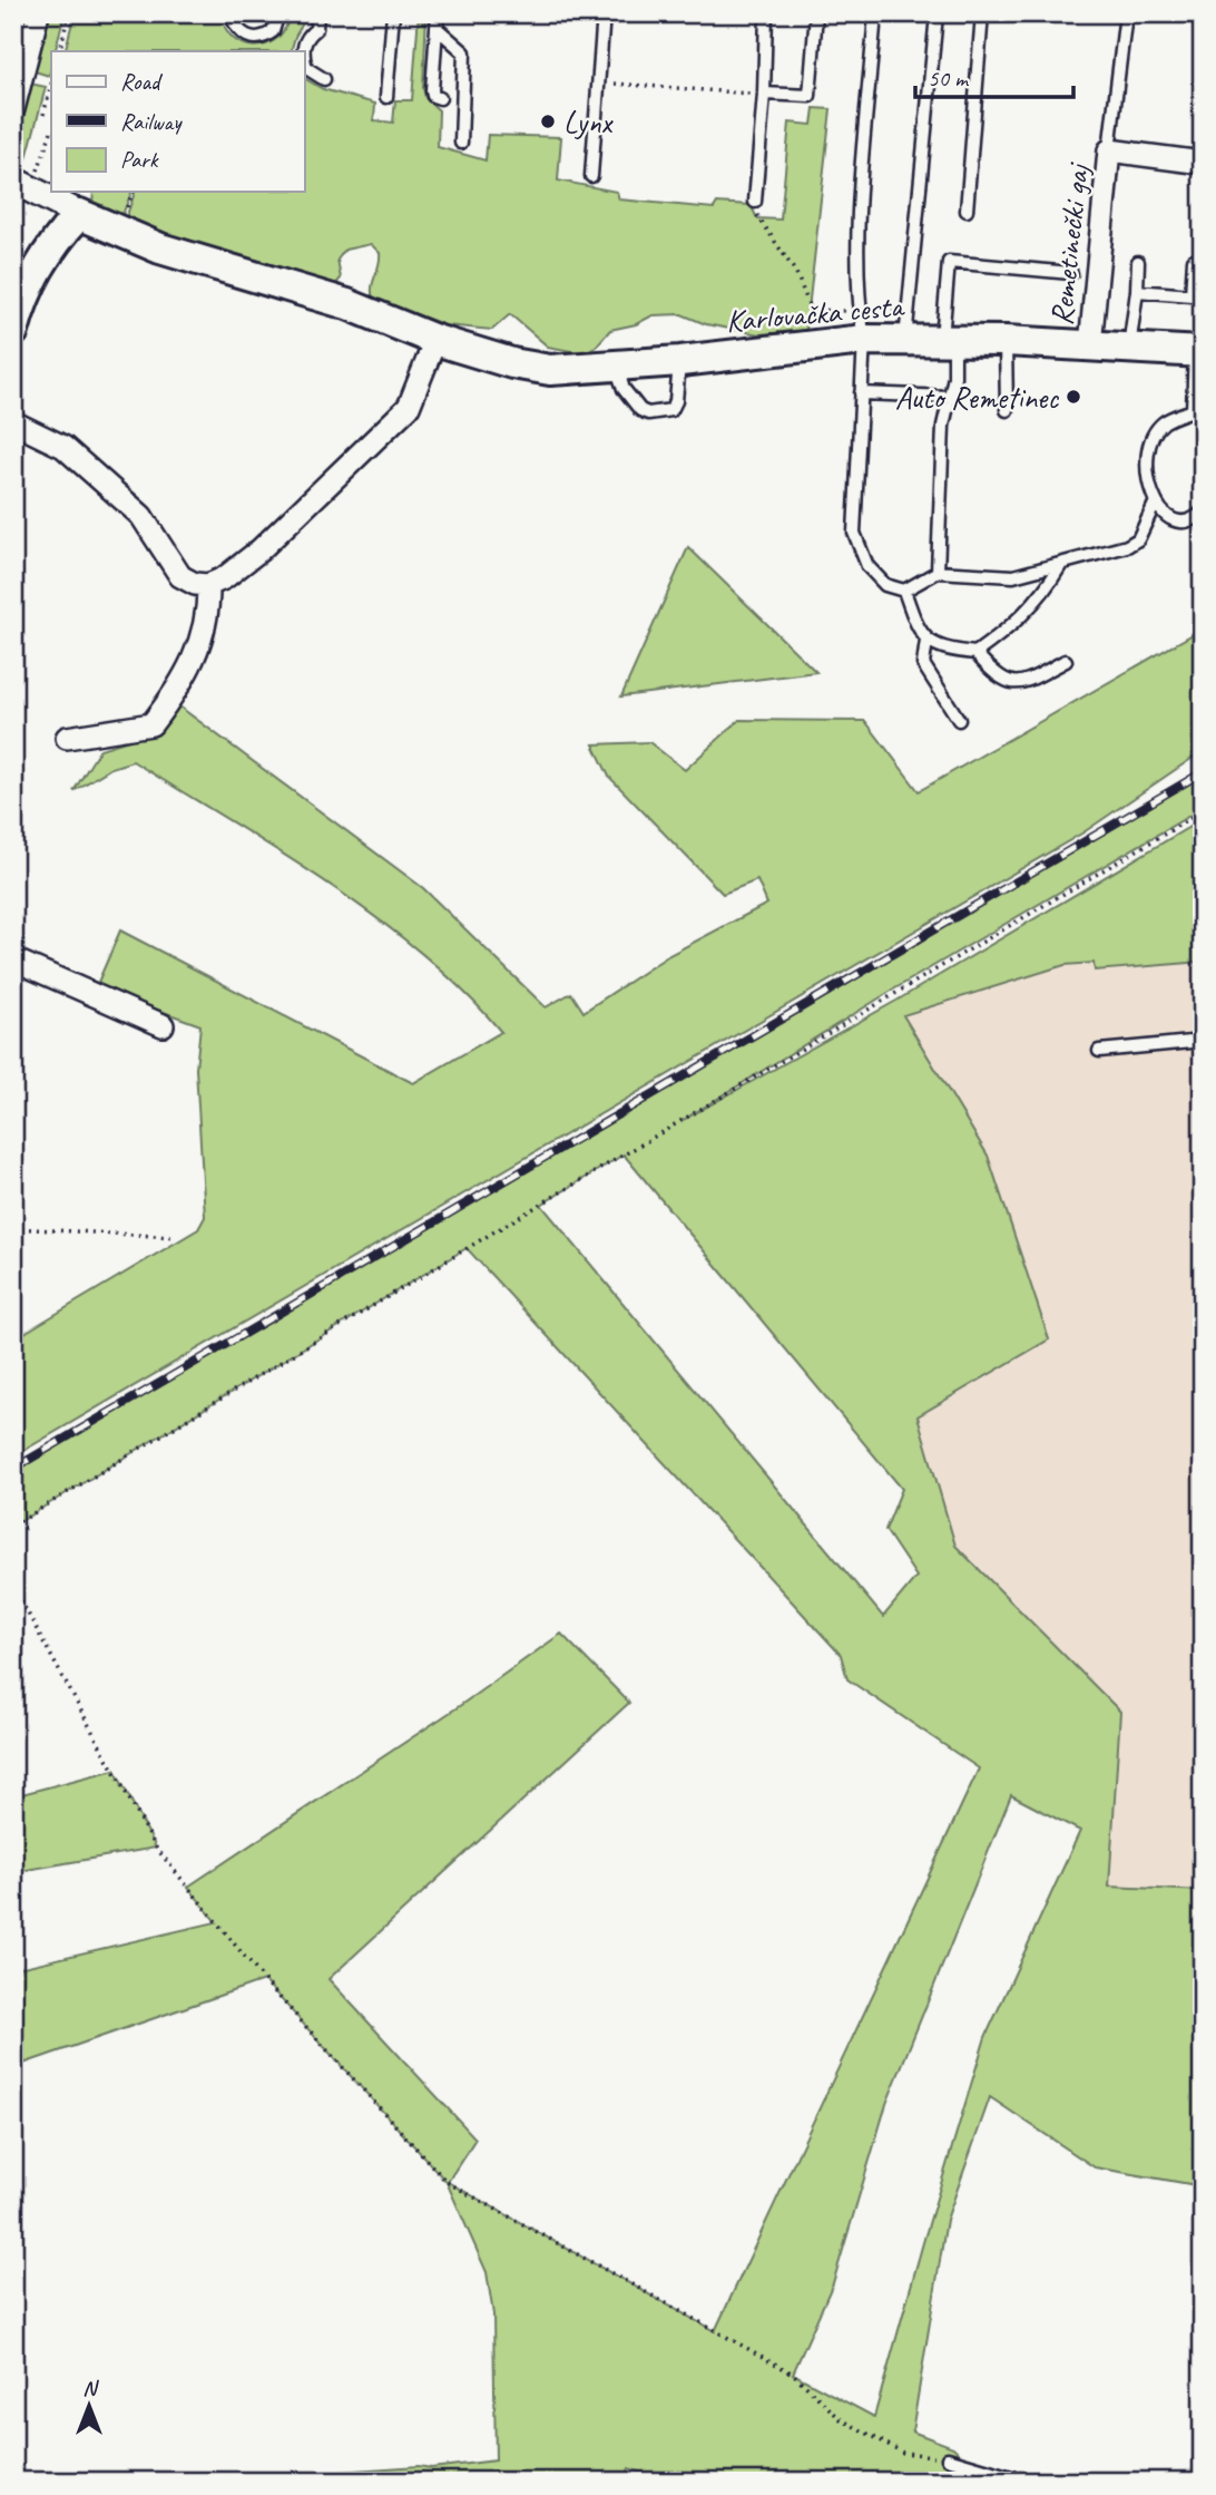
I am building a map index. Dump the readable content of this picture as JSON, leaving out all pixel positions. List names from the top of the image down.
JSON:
{
  "streets": {
    "main road": ["Karlovačka cesta"],
    "street": ["Remetinečki gaj"]
  },
  "crossings": [
    ["Remetinečki gaj", "Karlovačka cesta"]
  ],
  "places": ["Lynx", "Auto Remetinec"],
  "legend": ["Road", "Railway", "Park"],
  "scale_bar": "50 m",
  "north": "top"
}
